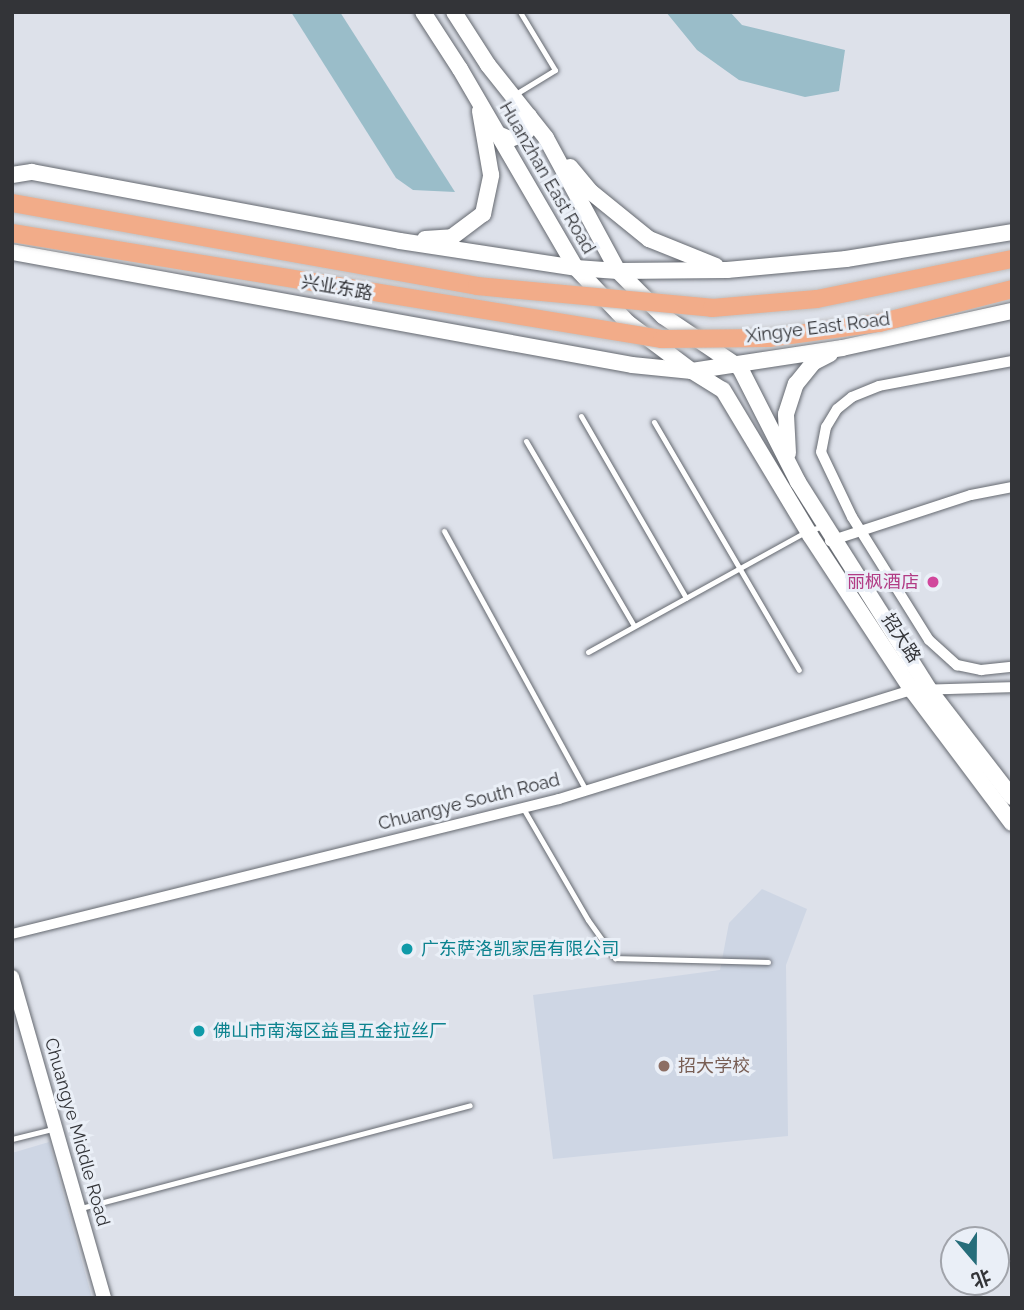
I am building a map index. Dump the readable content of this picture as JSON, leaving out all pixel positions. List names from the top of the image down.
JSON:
{
  "streets": {
    "main road": ["Huanzhan East Road", "Xingye East Road", "招大路"],
    "street": ["Chuangye South Road", "Chuangye Middle Road"]
  },
  "crossings": [
    ["Huanzhan East Road", "招大路"],
    ["招大路", "Chuangye South Road"]
  ],
  "places": [
    "丽枫酒店",
    "广东萨洛凯家居有限公司",
    "佛山市南海区益昌五金拉丝厂",
    "招大学校"
  ],
  "north": "bottom"
}
